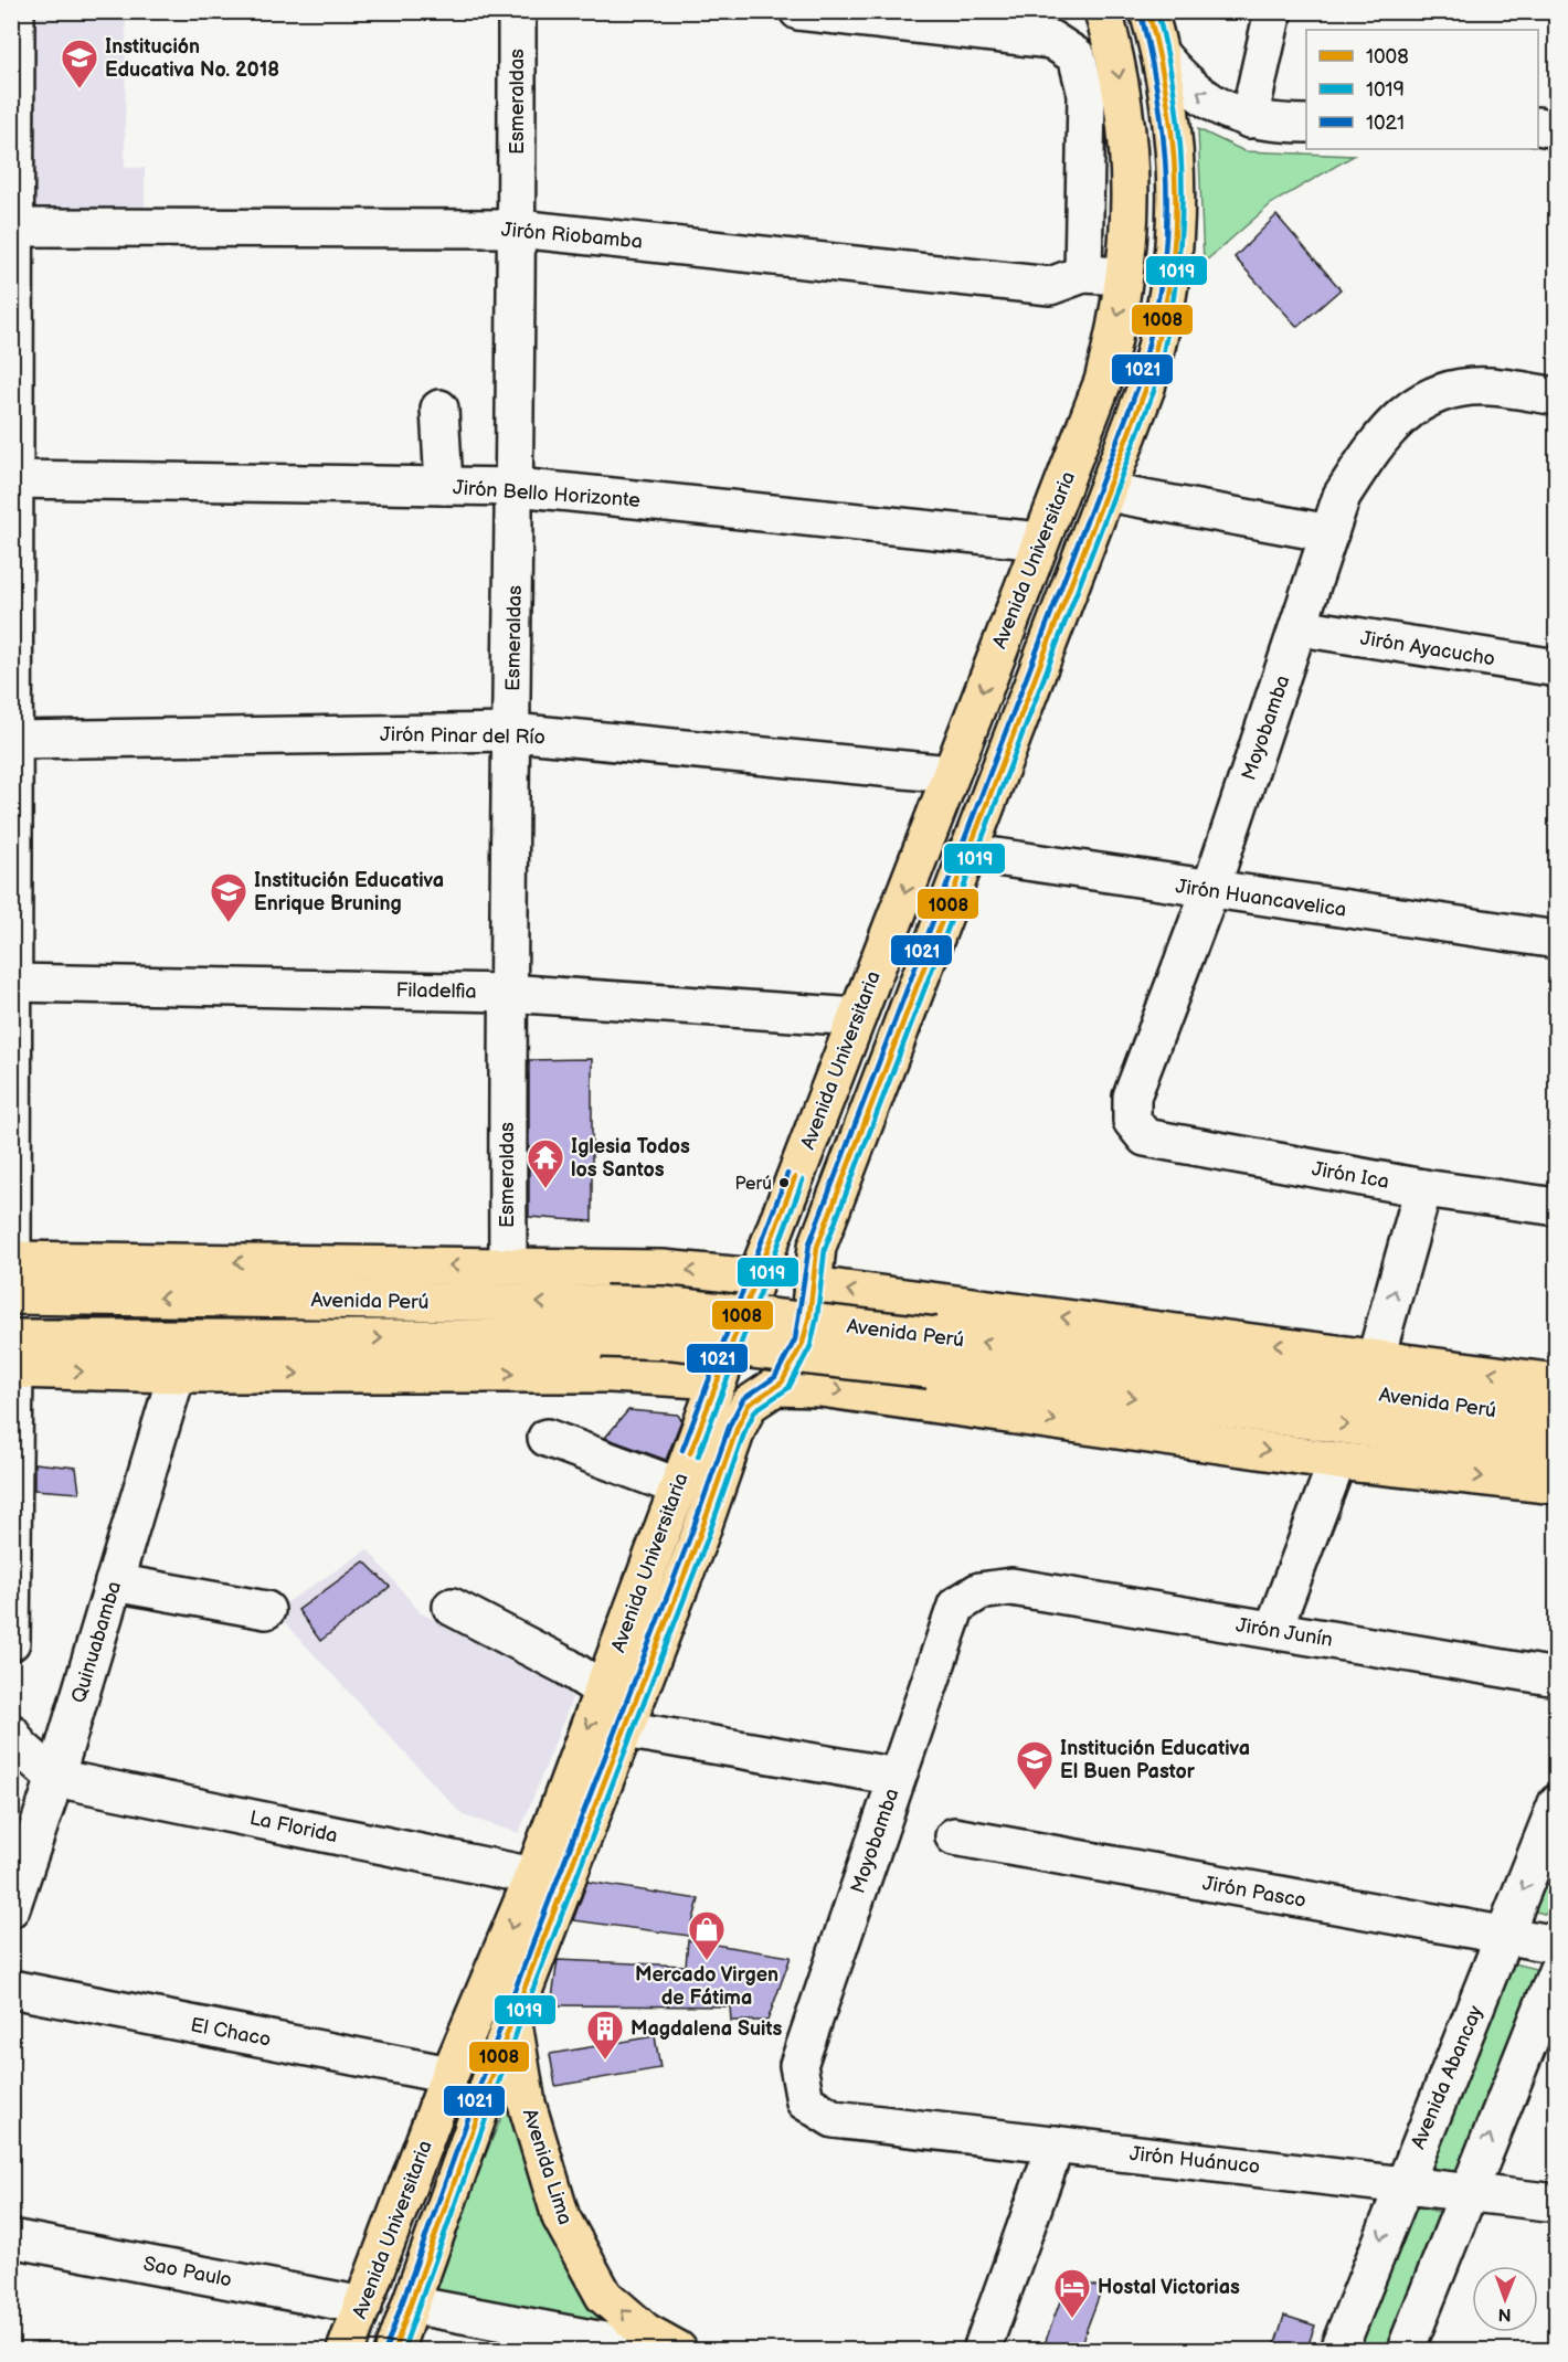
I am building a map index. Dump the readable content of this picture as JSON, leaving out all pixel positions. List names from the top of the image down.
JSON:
{
  "streets": {
    "main road": ["Avenida Universitaria", "Avenida Perú", "Avenida Lima"],
    "street": [
      "Esmeraldas",
      "Jirón Riobamba",
      "Jirón Bello Horizonte",
      "Jirón Ayacucho",
      "Moyobamba",
      "Jirón Pinar del Río",
      "Jirón Huancavelica",
      "Filadelfia",
      "Jirón Ica",
      "Jirón Junín",
      "Quinuabamba",
      "La Florida",
      "Jirón Pasco",
      "El Chaco",
      "Avenida Abancay",
      "Jirón Huánuco",
      "Sao Paulo"
    ]
  },
  "crossings": [
    ["Esmeraldas", "Jirón Riobamba"],
    ["Esmeraldas", "Jirón Bello Horizonte"],
    ["Esmeraldas", "Jirón Pinar del Río"],
    ["Esmeraldas", "Filadelfia"],
    ["Esmeraldas", "Avenida Perú"],
    ["Jirón Riobamba", "Avenida Universitaria"],
    ["Jirón Bello Horizonte", "Avenida Universitaria"],
    ["Avenida Universitaria", "Jirón Pinar del Río"],
    ["Avenida Universitaria", "Jirón Huancavelica"],
    ["Avenida Universitaria", "Filadelfia"],
    ["Avenida Universitaria", "Avenida Perú"],
    ["Avenida Universitaria", "La Florida"],
    ["Avenida Universitaria", "El Chaco"],
    ["Avenida Universitaria", "Avenida Lima"],
    ["Avenida Universitaria", "Sao Paulo"],
    ["Jirón Ayacucho", "Moyobamba"],
    ["Moyobamba", "Jirón Huancavelica"],
    ["Moyobamba", "Jirón Ica"],
    ["Moyobamba", "Jirón Junín"],
    ["Moyobamba", "Jirón Huánuco"],
    ["Quinuabamba", "La Florida"],
    ["Jirón Pasco", "Avenida Abancay"],
    ["Avenida Abancay", "Jirón Huánuco"]
  ],
  "one_way": ["Avenida Lima"],
  "places": {
    "school or university": ["Institución Educativa No. 2018", "Institución Educativa Enrique Bruning", "Institución Educativa El Buen Pastor"],
    "other": ["Perú"],
    "temple": ["Iglesia Todos los Santos"],
    "shop": ["Mercado Virgen de Fátima"],
    "building": ["Magdalena Suits"],
    "hotel": ["Hostal Victorias"]
  },
  "lines": ["transit line 1008", "transit line 1019", "transit line 1021"],
  "legend": ["1008", "1019", "1021"],
  "north": "bottom"
}
